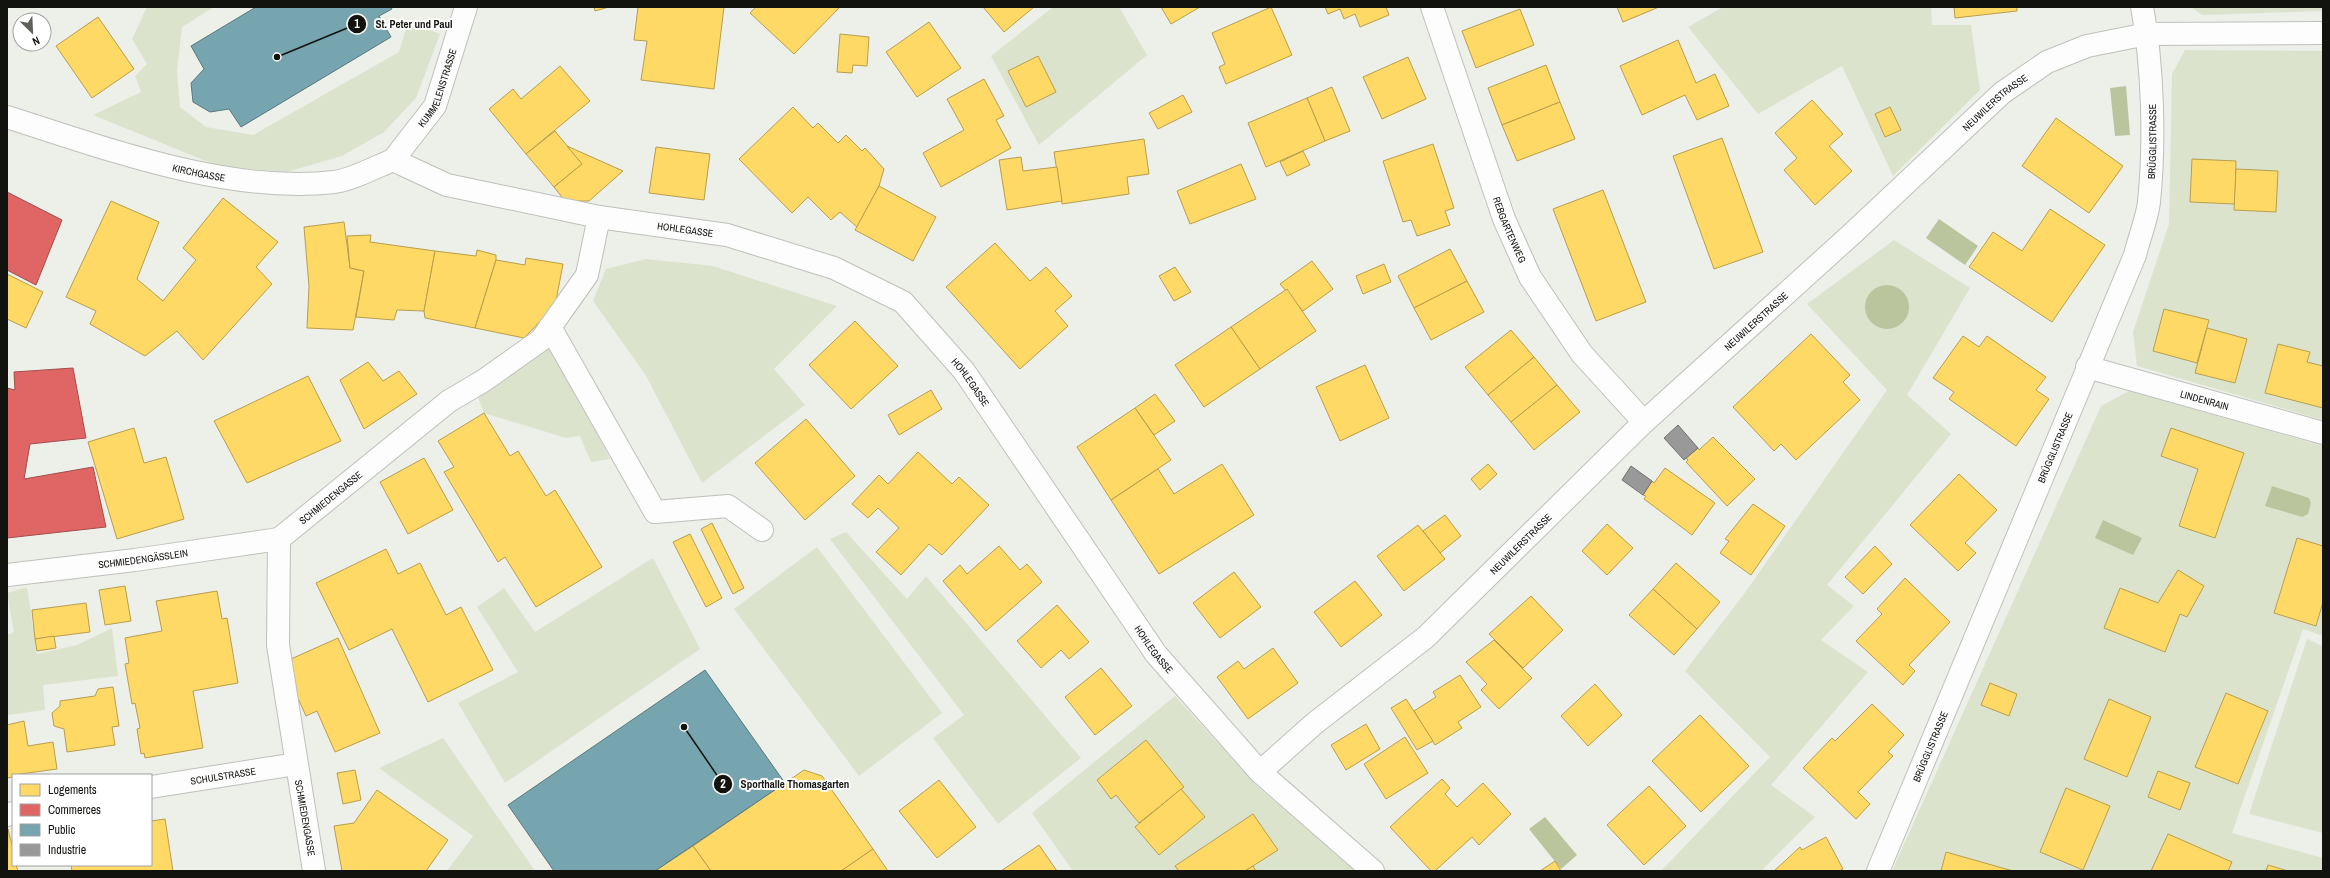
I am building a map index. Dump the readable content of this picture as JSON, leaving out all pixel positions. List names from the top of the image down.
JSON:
{
  "streets": {
    "street": [
      "KUMMELENSTRASSE",
      "NEUWILERSTRASSE",
      "BRÜGGLISTRASSE",
      "KIRCHGASSE",
      "HOHLEGASSE",
      "REBGARTENWEG",
      "LINDENRAIN",
      "SCHMIEDENGASSE",
      "SCHMIEDENGÄSSLEIN",
      "SCHULSTRASSE"
    ]
  },
  "crossings": [
    ["KUMMELENSTRASSE", "KIRCHGASSE"],
    ["KUMMELENSTRASSE", "HOHLEGASSE"],
    ["NEUWILERSTRASSE", "BRÜGGLISTRASSE"],
    ["NEUWILERSTRASSE", "HOHLEGASSE"],
    ["NEUWILERSTRASSE", "REBGARTENWEG"],
    ["BRÜGGLISTRASSE", "LINDENRAIN"],
    ["KIRCHGASSE", "HOHLEGASSE"],
    ["HOHLEGASSE", "SCHMIEDENGASSE"],
    ["SCHMIEDENGASSE", "SCHMIEDENGÄSSLEIN"],
    ["SCHMIEDENGASSE", "SCHULSTRASSE"]
  ],
  "places": ["St. Peter und Paul", "Sporthalle Thomasgarten"],
  "legend": [
    "Logements",
    "Commerces",
    "Public",
    "Industrie"
  ],
  "north": "bottom right"
}
